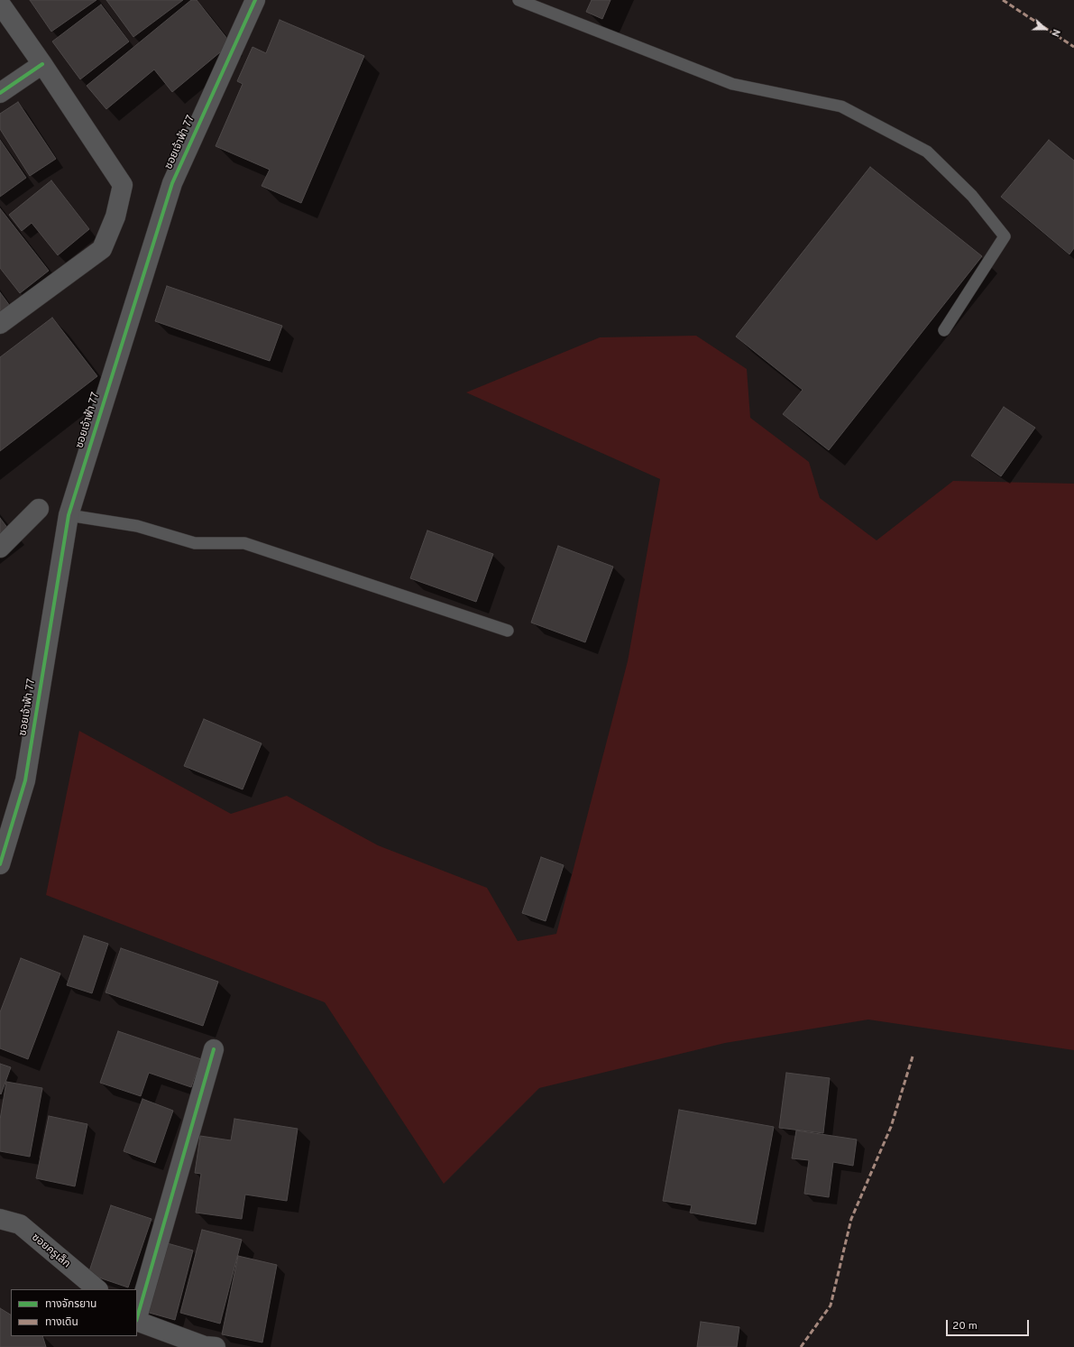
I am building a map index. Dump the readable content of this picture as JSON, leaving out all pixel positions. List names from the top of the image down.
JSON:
{
  "streets": {
    "street": ["ซอยเจ้าฟ้า 77", "ซอยครูเล็ก"]
  },
  "legend": ["ทางจักรยาน", "ทางเดิน"],
  "scale_bar": "20 m",
  "north": "right"
}
